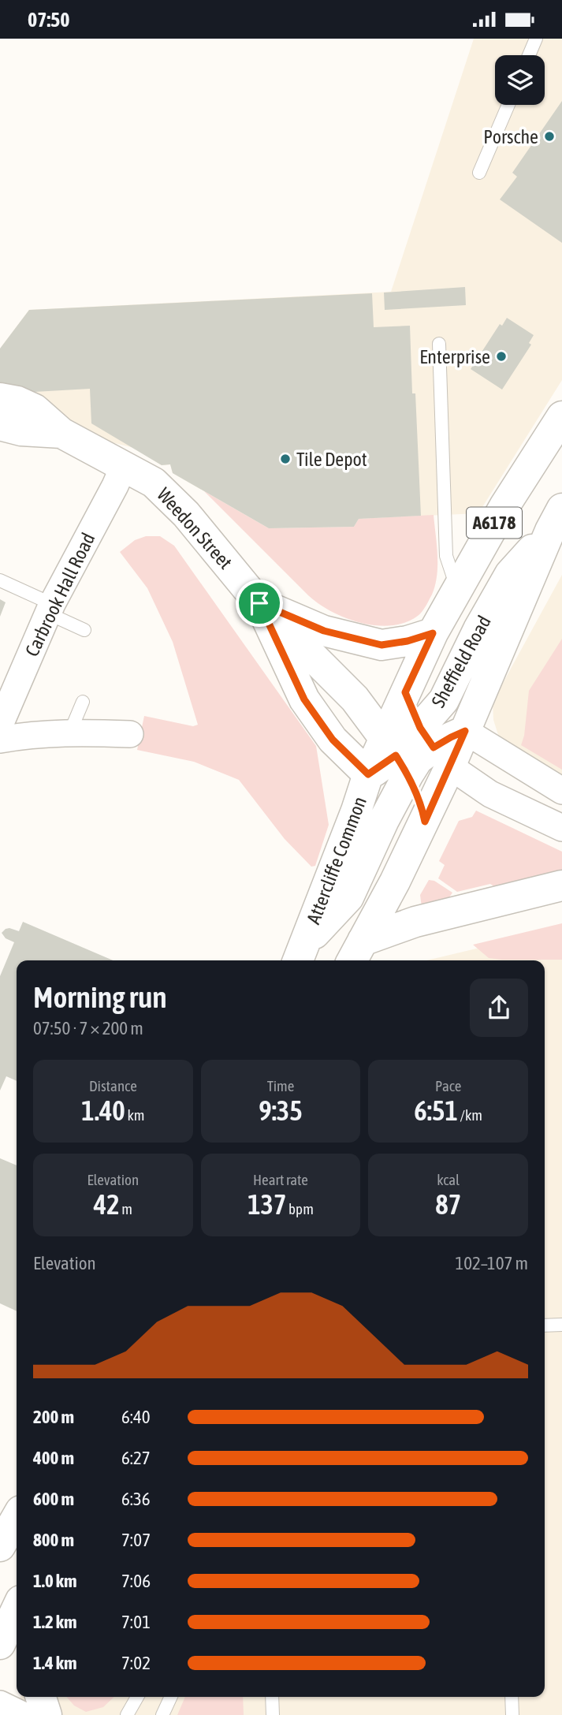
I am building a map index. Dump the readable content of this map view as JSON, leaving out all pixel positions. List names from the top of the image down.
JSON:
{
  "streets": {
    "main road": [
      "A6178",
      "Weedon Street",
      "Sheffield Road",
      "Attercliffe Common"
    ],
    "street": ["Carbrook Hall Road"]
  },
  "crossings": [
    ["A6178", "Weedon Street"],
    ["A6178", "Sheffield Road"],
    ["Weedon Street", "Carbrook Hall Road"],
    ["Weedon Street", "Sheffield Road"],
    ["Weedon Street", "Attercliffe Common"],
    ["Sheffield Road", "Attercliffe Common"]
  ],
  "places": ["Porsche", "Enterprise", "Tile Depot"],
  "page": {
    "status": "07:50",
    "heading": ["Morning run", "07:50 · 7 × 200 m"],
    "stats": [
      ["Distance", "1.40 km"],
      ["Time", "9:35"],
      ["Pace", "6:51 /km"],
      ["Elevation", "42 m"],
      ["Heart rate", "137 bpm"],
      ["kcal", "87"]
    ],
    "chart": ["Elevation", "102–107 m"],
    "list": [
      {
        "name": "200 m",
        "note": "6:40"
      },
      {
        "name": "400 m",
        "note": "6:27"
      },
      {
        "name": "600 m",
        "note": "6:36"
      },
      {
        "name": "800 m",
        "note": "7:07"
      },
      {
        "name": "1.0 km",
        "note": "7:06"
      },
      {
        "name": "1.2 km",
        "note": "7:01"
      },
      {
        "name": "1.4 km",
        "note": "7:02"
      }
    ]
  }
}
